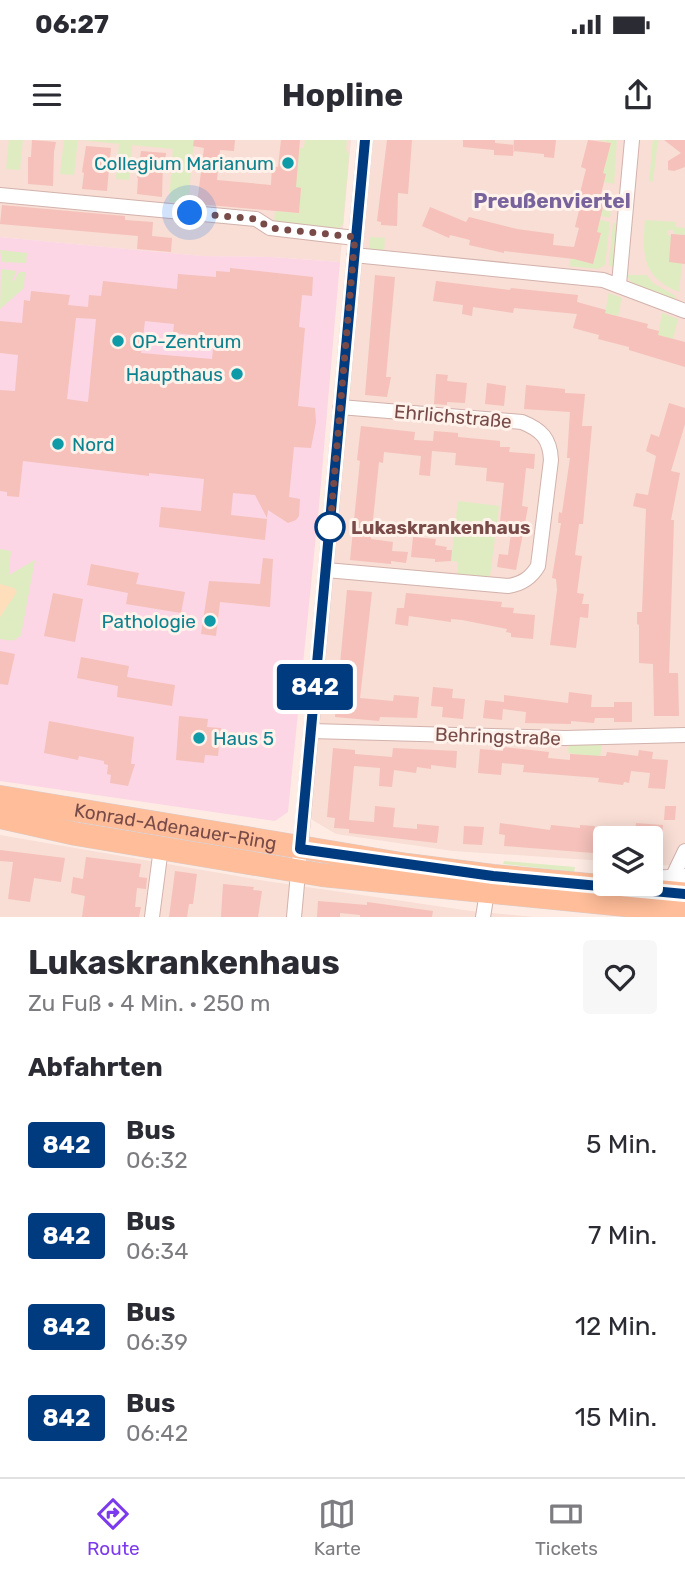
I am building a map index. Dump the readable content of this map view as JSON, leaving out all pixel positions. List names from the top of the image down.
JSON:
{
  "streets": {
    "main road": ["Konrad-Adenauer-Ring"],
    "street": ["Ehrlichstraße", "Behringstraße"]
  },
  "districts": ["Preußenviertel"],
  "places": [
    "Collegium Marianum",
    "OP-Zentrum",
    "Haupthaus",
    "Nord",
    "Lukaskrankenhaus",
    "Pathologie",
    "Haus 5"
  ],
  "lines": ["bus line 842"],
  "page": {
    "status": "06:27",
    "header": "Hopline",
    "on_map": "842",
    "heading": [
      ["Lukaskrankenhaus", "Zu Fuß · 4 Min. · 250 m"],
      "Abfahrten"
    ],
    "list": [
      {
        "mark": "842",
        "name": "Bus",
        "note": "06:32",
        "value": "5 Min."
      },
      {
        "mark": "842",
        "name": "Bus",
        "note": "06:34",
        "value": "7 Min."
      },
      {
        "mark": "842",
        "name": "Bus",
        "note": "06:39",
        "value": "12 Min."
      },
      {
        "mark": "842",
        "name": "Bus",
        "note": "06:42",
        "value": "15 Min."
      }
    ],
    "tabs": ["Route", "Karte", "Tickets"]
  }
}
